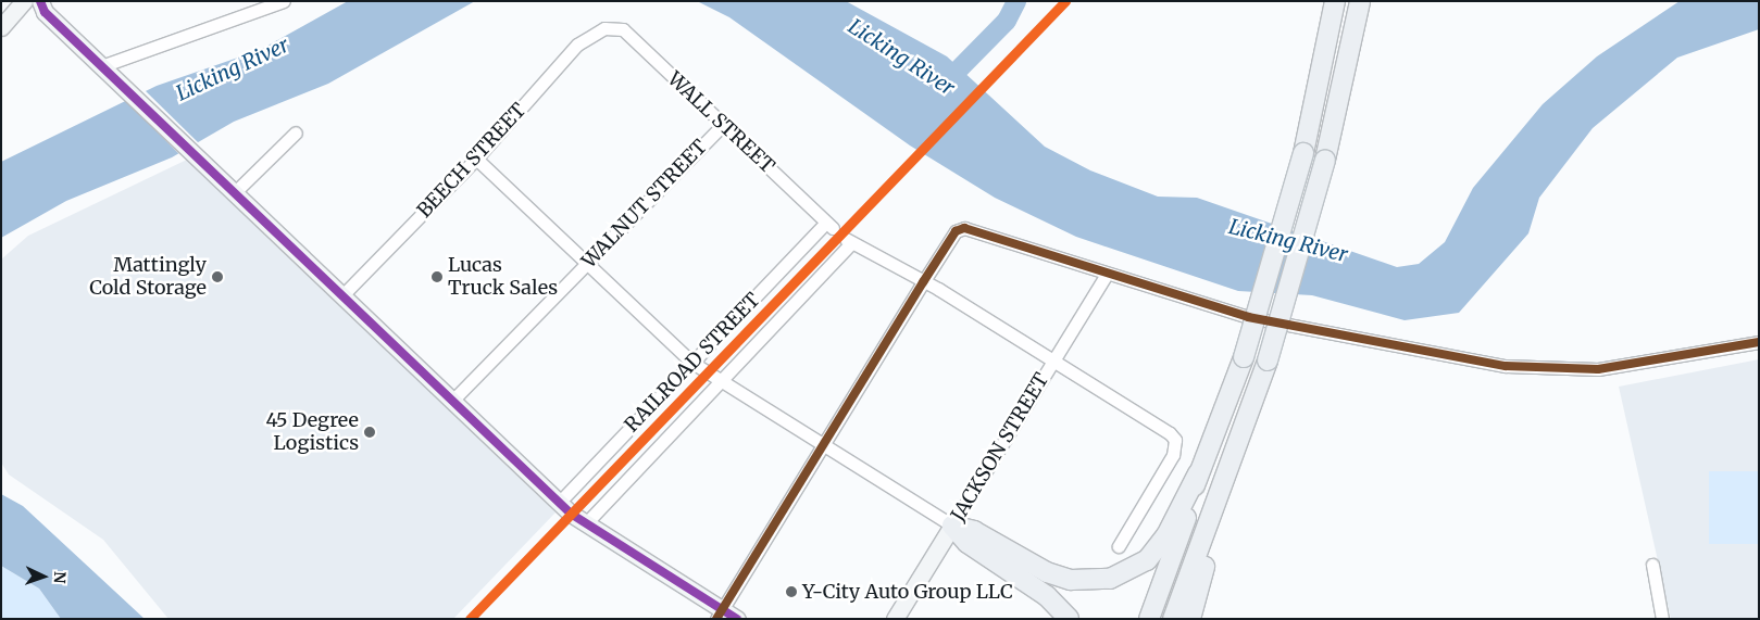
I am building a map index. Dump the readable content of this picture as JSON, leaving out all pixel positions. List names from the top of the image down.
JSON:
{
  "streets": {
    "main road": ["JACKSON STREET"],
    "street": [
      "WALL STREET",
      "BEECH STREET",
      "WALNUT STREET",
      "RAILROAD STREET"
    ]
  },
  "crossings": [
    ["WALL STREET", "BEECH STREET"],
    ["WALL STREET", "WALNUT STREET"],
    ["WALL STREET", "RAILROAD STREET"]
  ],
  "water": ["Licking River"],
  "places": [
    "Mattingly Cold Storage",
    "Lucas Truck Sales",
    "45 Degree Logistics",
    "Y-City Auto Group LLC"
  ],
  "north": "right"
}
